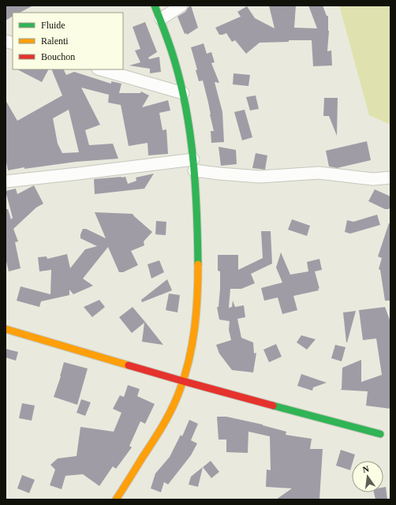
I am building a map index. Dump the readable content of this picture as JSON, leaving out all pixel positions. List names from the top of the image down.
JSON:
{
  "legend": ["Fluide", "Ralenti", "Bouchon"],
  "north": "top"
}
